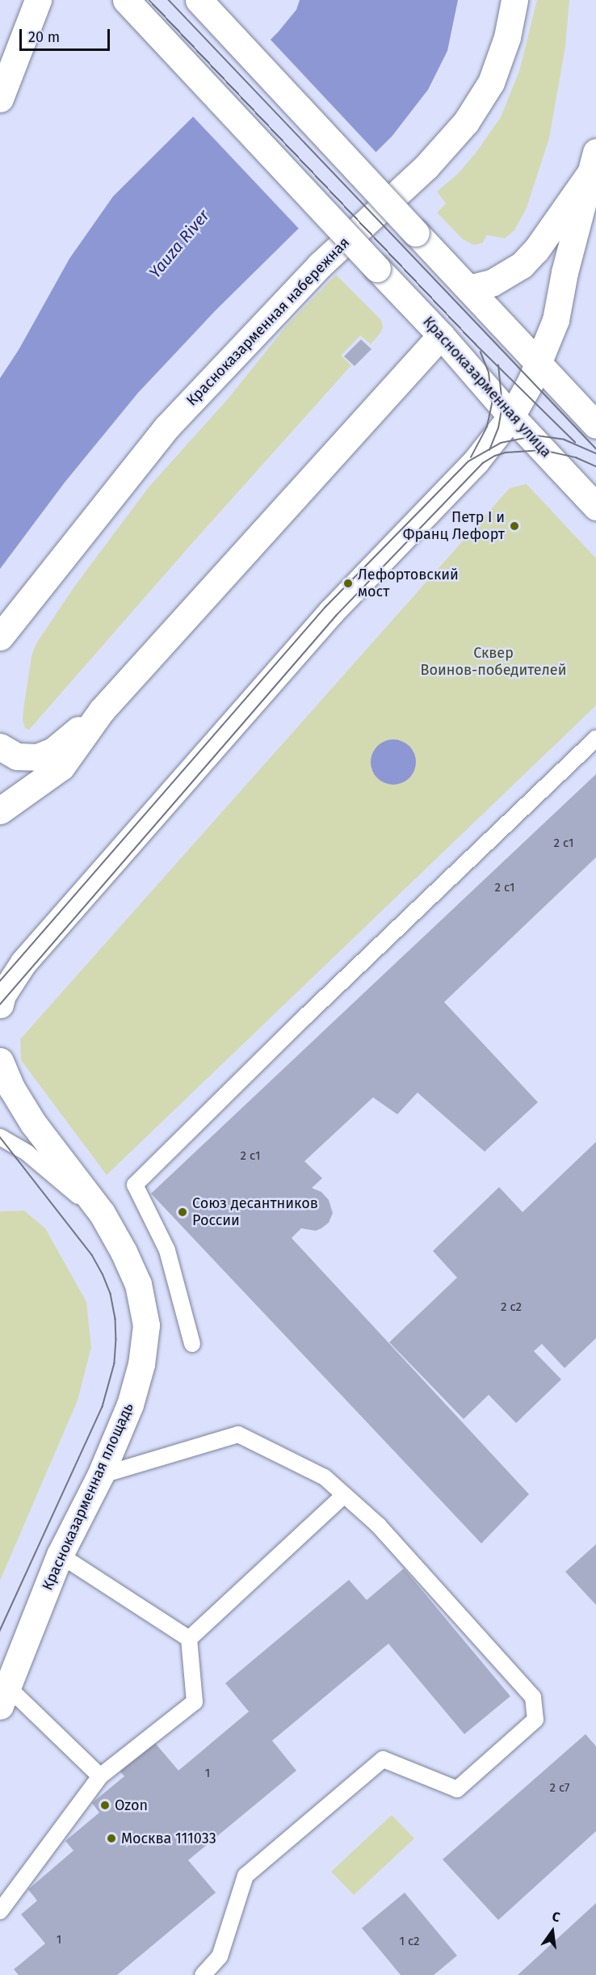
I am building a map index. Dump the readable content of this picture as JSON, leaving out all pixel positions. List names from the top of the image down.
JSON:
{
  "streets": {
    "main road": ["Красноказарменная набережная", "Красноказарменная улица", "Красноказарменная площадь"]
  },
  "water": ["Yauza River"],
  "parks": ["Сквер Воинов-победителей"],
  "places": [
    "Петр I и Франц Лефорт",
    "Лефортовский мост",
    "Союз десантников России",
    "Ozon",
    "Москва 111033"
  ],
  "house_numbers": [
    "2 с1",
    "2 с1",
    "2 с1",
    "2 с2",
    "1",
    "2 с7",
    "1",
    "1 c2"
  ],
  "scale_bar": "20 m",
  "north": "top"
}
